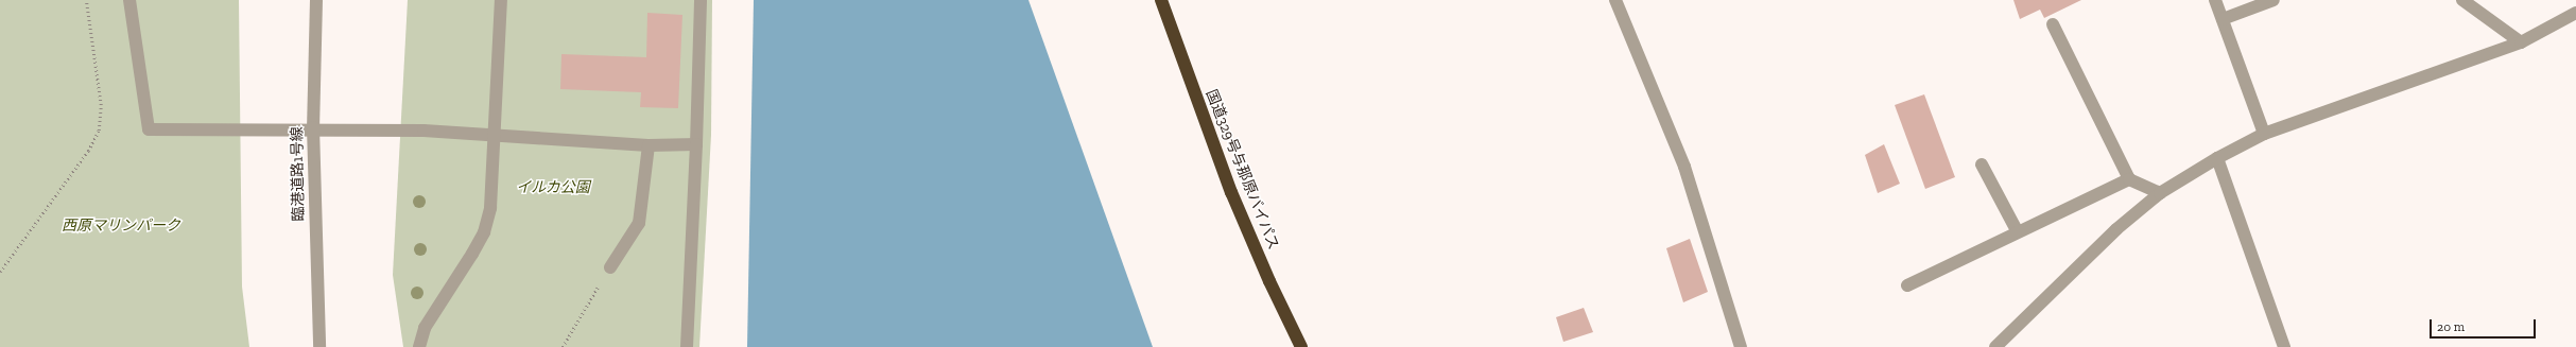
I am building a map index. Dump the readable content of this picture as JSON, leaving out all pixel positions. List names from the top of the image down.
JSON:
{
  "streets": {
    "highway": ["国道329号与那原バイパス"],
    "street": ["臨港道路1号線"]
  },
  "parks": ["イルカ公園", "西原マリンパーク"],
  "scale_bar": "20 m"
}
